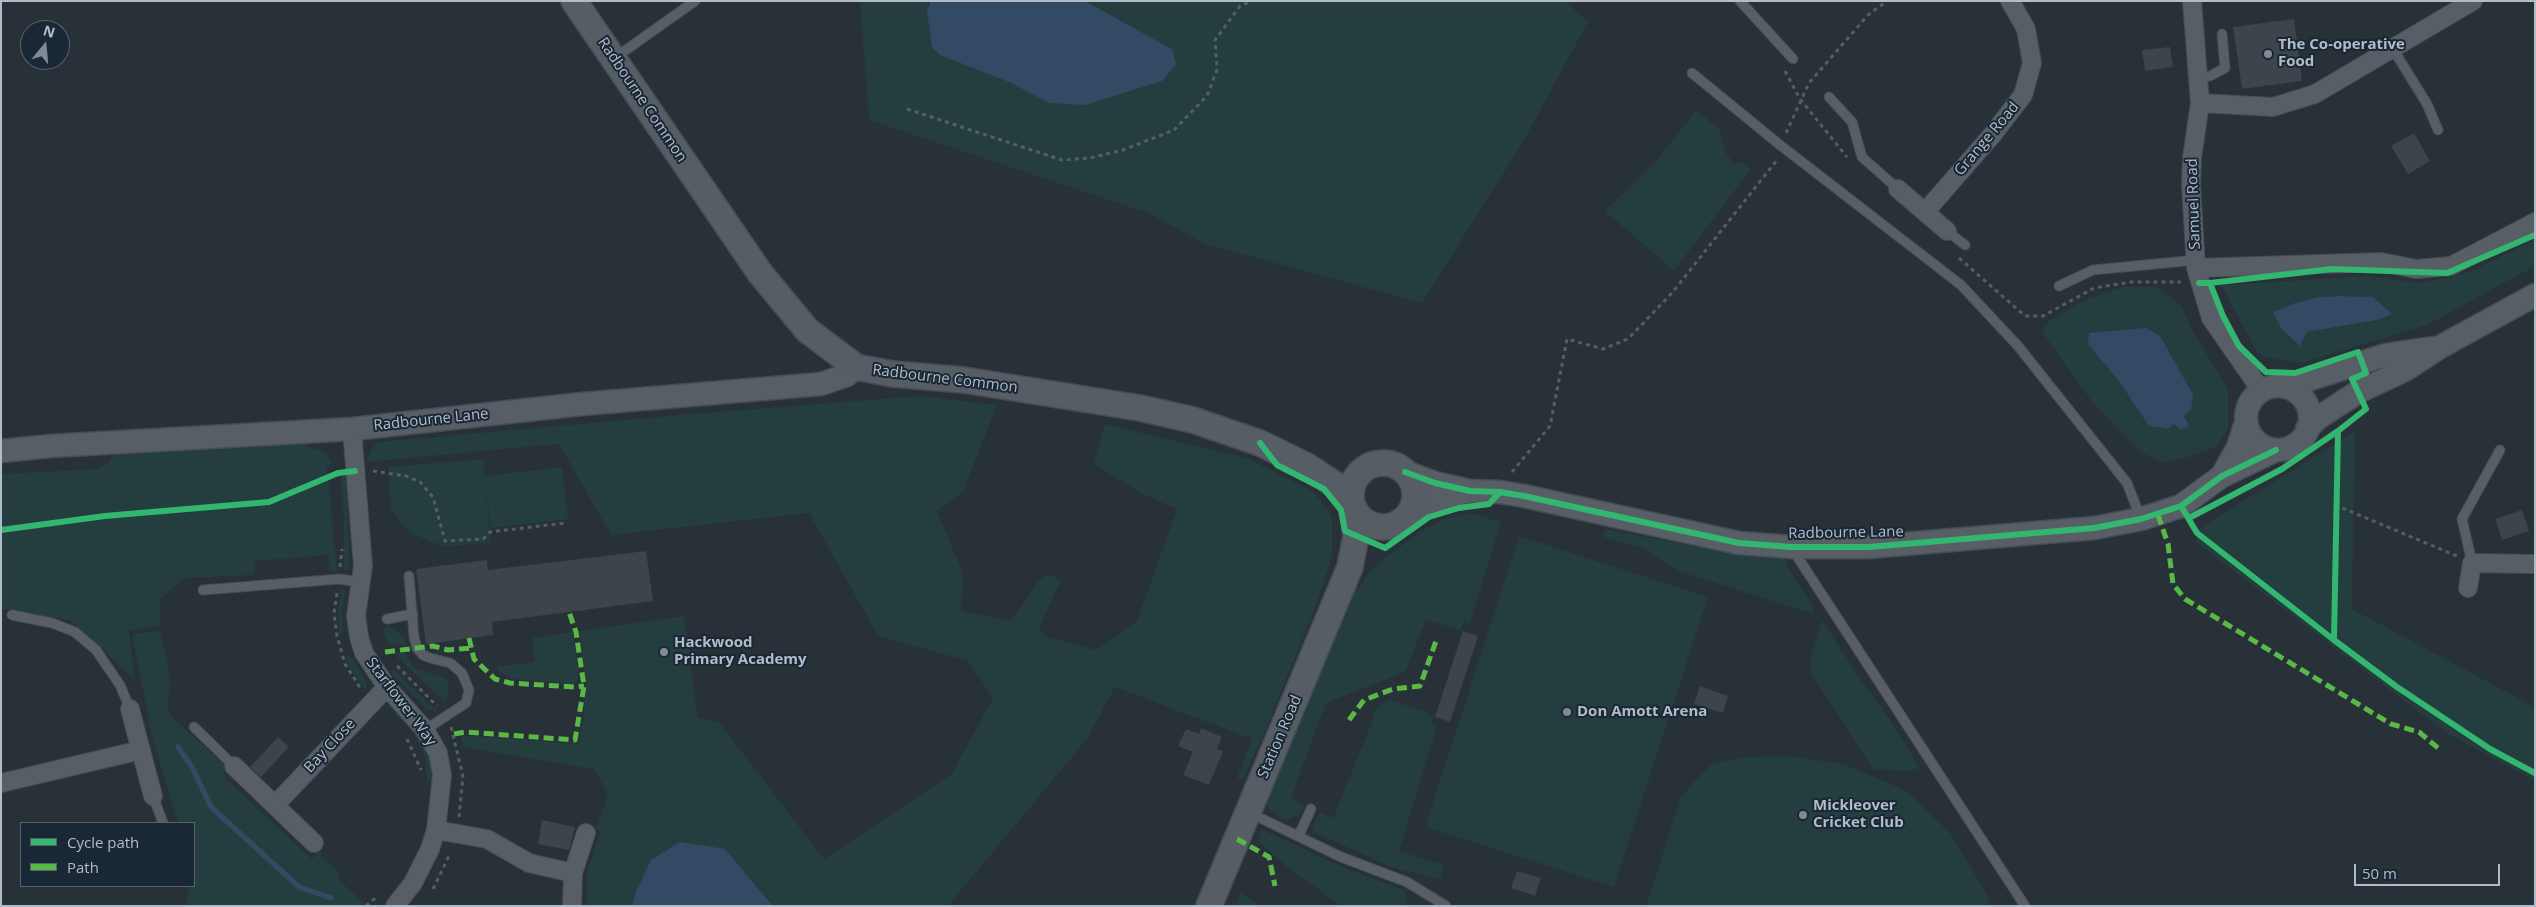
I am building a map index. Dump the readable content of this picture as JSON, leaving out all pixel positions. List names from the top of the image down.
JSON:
{
  "streets": {
    "main road": ["Radbourne Common", "Station Road"],
    "street": [
      "Grange Road",
      "Samuel Road",
      "Radbourne Lane",
      "Starflower Way",
      "Bay Close"
    ]
  },
  "crossings": [
    ["Radbourne Common", "Radbourne Lane"],
    ["Radbourne Common", "Station Road"],
    ["Samuel Road", "Radbourne Lane"],
    ["Radbourne Lane", "Starflower Way"],
    ["Radbourne Lane", "Station Road"],
    ["Starflower Way", "Bay Close"]
  ],
  "places": [
    "The Co-operative Food",
    "Hackwood Primary Academy",
    "Don Amott Arena",
    "Mickleover Cricket Club"
  ],
  "legend": ["Cycle path", "Path"],
  "scale_bar": "50 m",
  "north": "top"
}
